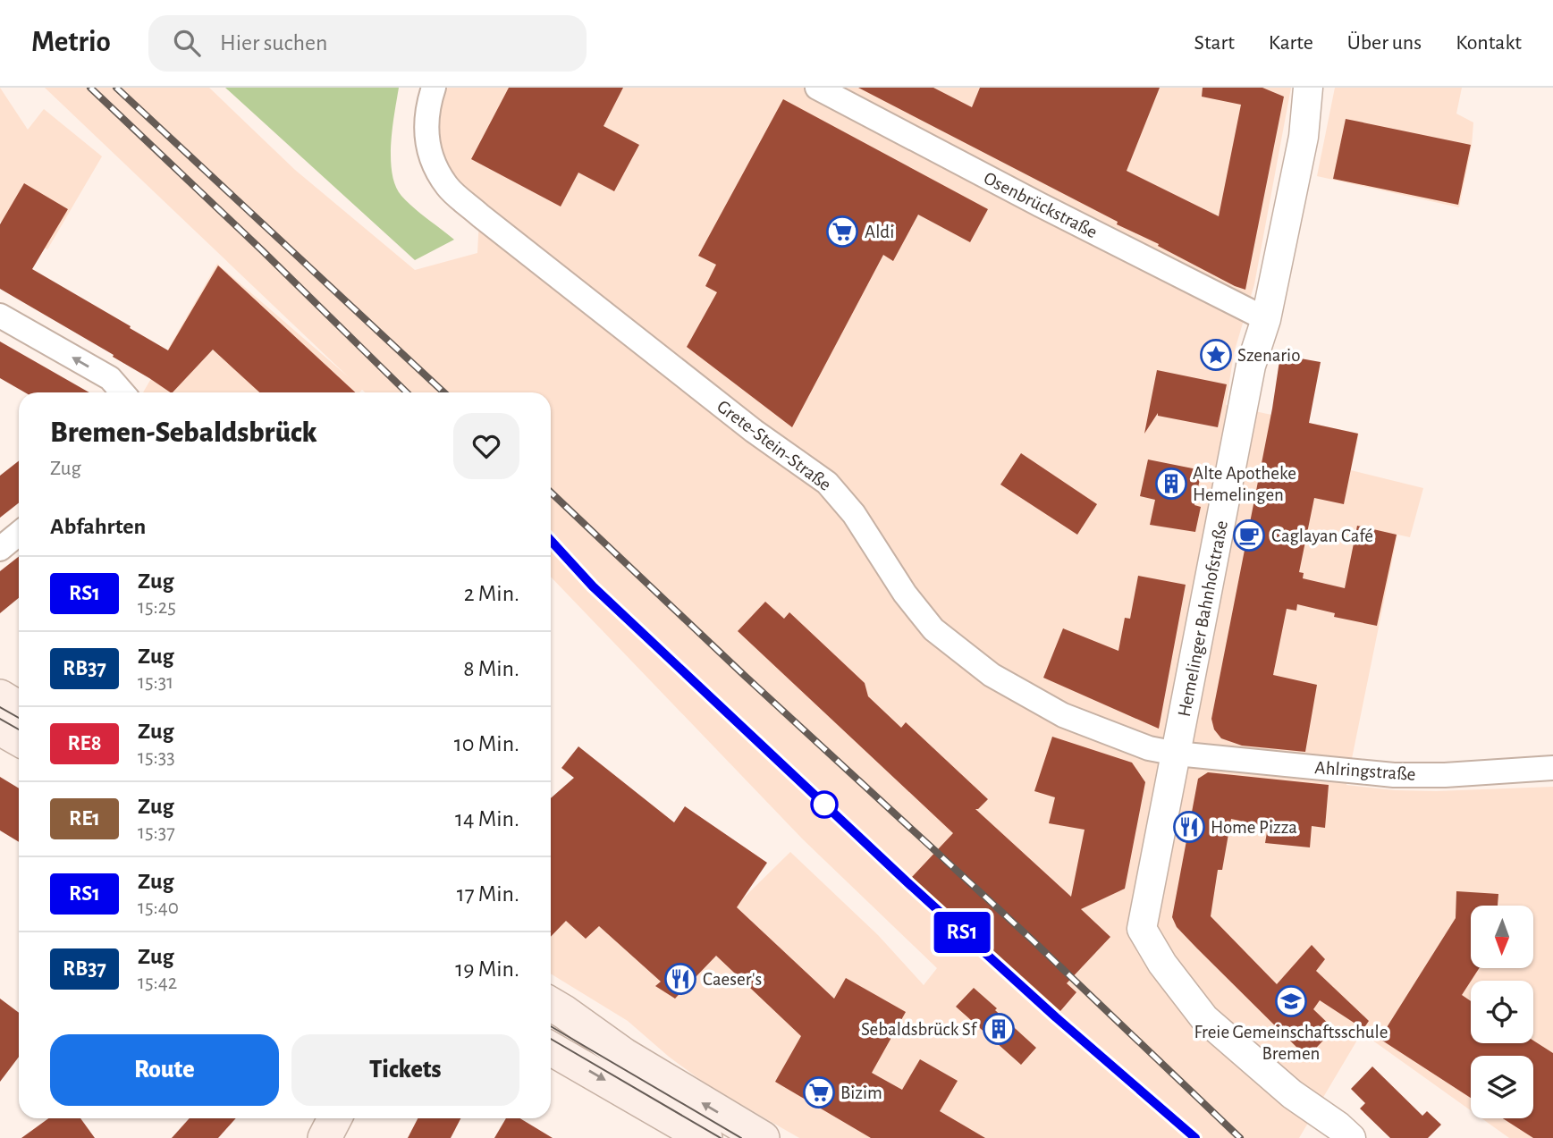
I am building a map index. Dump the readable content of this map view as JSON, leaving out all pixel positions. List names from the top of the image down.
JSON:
{
  "streets": {
    "street": [
      "Osenbrückstraße",
      "Grete-Stein-Straße",
      "Hemelinger Bahnhofstraße",
      "Ahlringstraße"
    ]
  },
  "crossings": [
    ["Osenbrückstraße", "Hemelinger Bahnhofstraße"],
    ["Grete-Stein-Straße", "Hemelinger Bahnhofstraße"],
    ["Grete-Stein-Straße", "Ahlringstraße"],
    ["Hemelinger Bahnhofstraße", "Ahlringstraße"]
  ],
  "places": {
    "supermarket": ["Aldi", "Bizim"],
    "place": ["Szenario"],
    "building": ["Alte Apotheke Hemelingen", "Sebaldsbrück Sf"],
    "cafe": ["Caglayan Café"],
    "restaurant": ["Home Pizza", "Caeser's"],
    "school or university": ["Freie Gemeinschaftsschule Bremen"]
  },
  "north": "bottom",
  "page": {
    "header": "Metrio",
    "search": "Hier suchen",
    "nav": [
      "Start",
      "Karte",
      "Über uns",
      "Kontakt"
    ],
    "on_map": "RS1",
    "heading": [
      ["Bremen-Sebaldsbrück", "Zug"],
      "Abfahrten"
    ],
    "list": [
      {
        "mark": "RS1",
        "name": "Zug",
        "note": "15:25",
        "value": "2 Min."
      },
      {
        "mark": "RB37",
        "name": "Zug",
        "note": "15:31",
        "value": "8 Min."
      },
      {
        "mark": "RE8",
        "name": "Zug",
        "note": "15:33",
        "value": "10 Min."
      },
      {
        "mark": "RE1",
        "name": "Zug",
        "note": "15:37",
        "value": "14 Min."
      },
      {
        "mark": "RS1",
        "name": "Zug",
        "note": "15:40",
        "value": "17 Min."
      },
      {
        "mark": "RB37",
        "name": "Zug",
        "note": "15:42",
        "value": "19 Min."
      }
    ],
    "buttons": ["Route", "Tickets"]
  }
}
